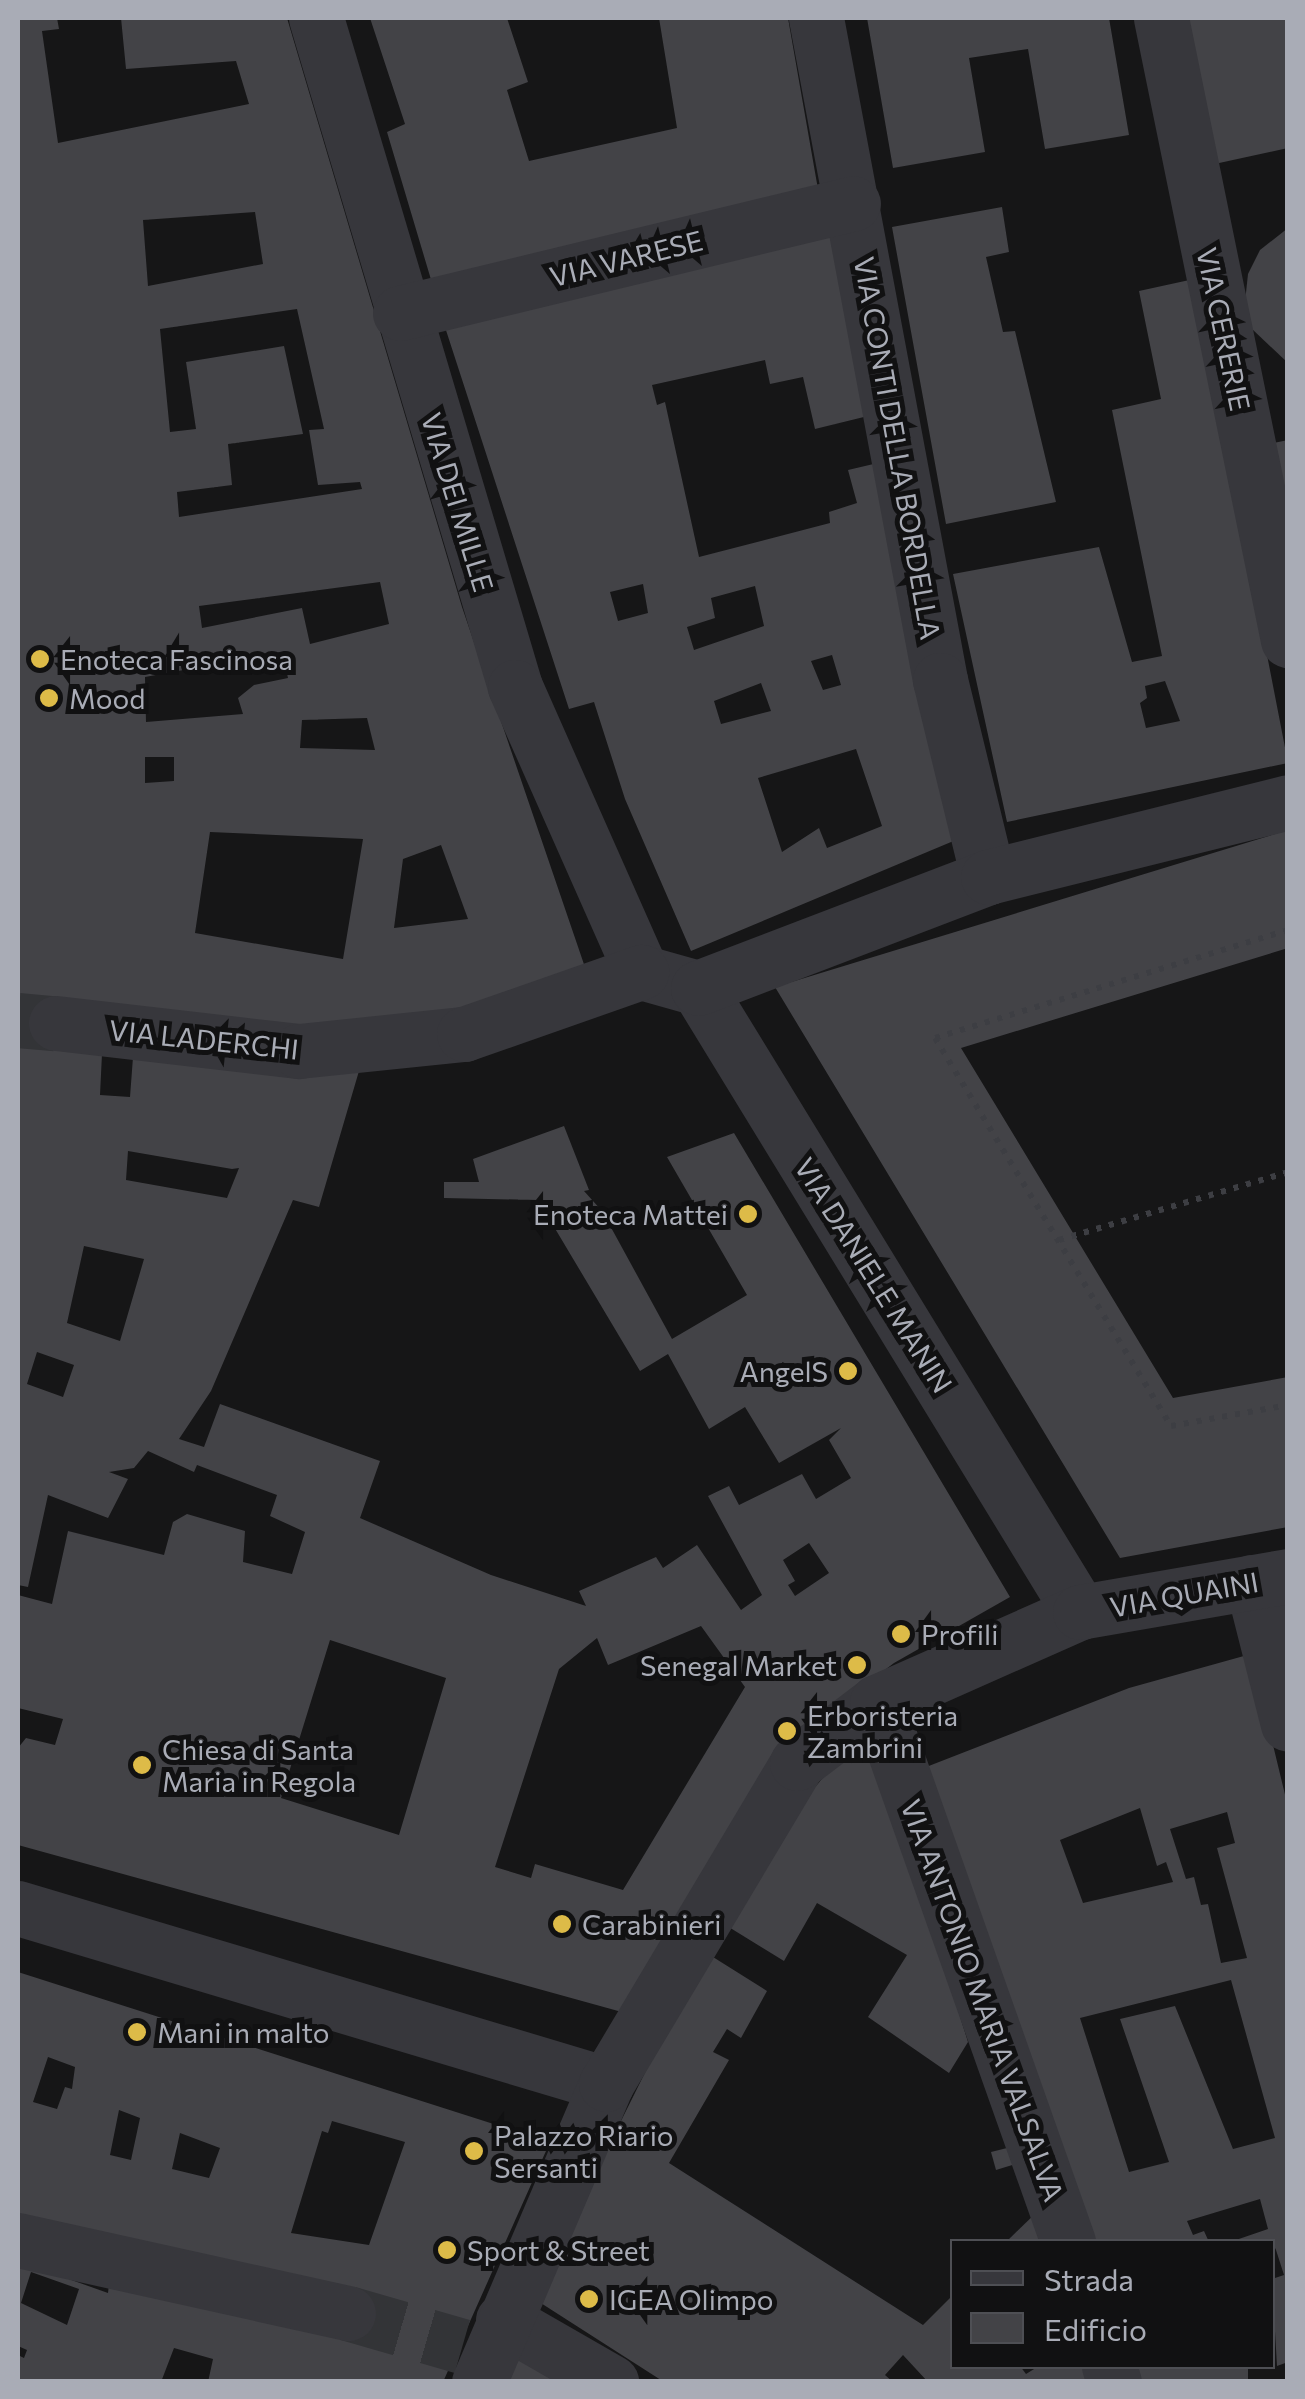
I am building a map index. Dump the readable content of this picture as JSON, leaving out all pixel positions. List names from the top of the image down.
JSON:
{
  "streets": {
    "street": [
      "VIA VARESE",
      "VIA CERERIE",
      "VIA CONTI DELLA BORDELLA",
      "VIA DEI MILLE",
      "VIA LADERCHI",
      "VIA DANIELE MANIN",
      "VIA QUAINI",
      "VIA ANTONIO MARIA VALSALVA"
    ]
  },
  "crossings": [
    ["VIA VARESE", "VIA CONTI DELLA BORDELLA"],
    ["VIA VARESE", "VIA DEI MILLE"],
    ["VIA DEI MILLE", "VIA LADERCHI"],
    ["VIA DANIELE MANIN", "VIA QUAINI"],
    ["VIA QUAINI", "VIA ANTONIO MARIA VALSALVA"]
  ],
  "places": [
    "Enoteca Fascinosa",
    "Mood",
    "Enoteca Mattei",
    "AngelS",
    "Profili",
    "Senegal Market",
    "Erboristeria Zambrini",
    "Chiesa di Santa Maria in Regola",
    "Carabinieri",
    "Mani in malto",
    "Palazzo Riario Sersanti",
    "Sport & Street",
    "IGEA Olimpo"
  ],
  "legend": ["Strada", "Edificio"]
}
